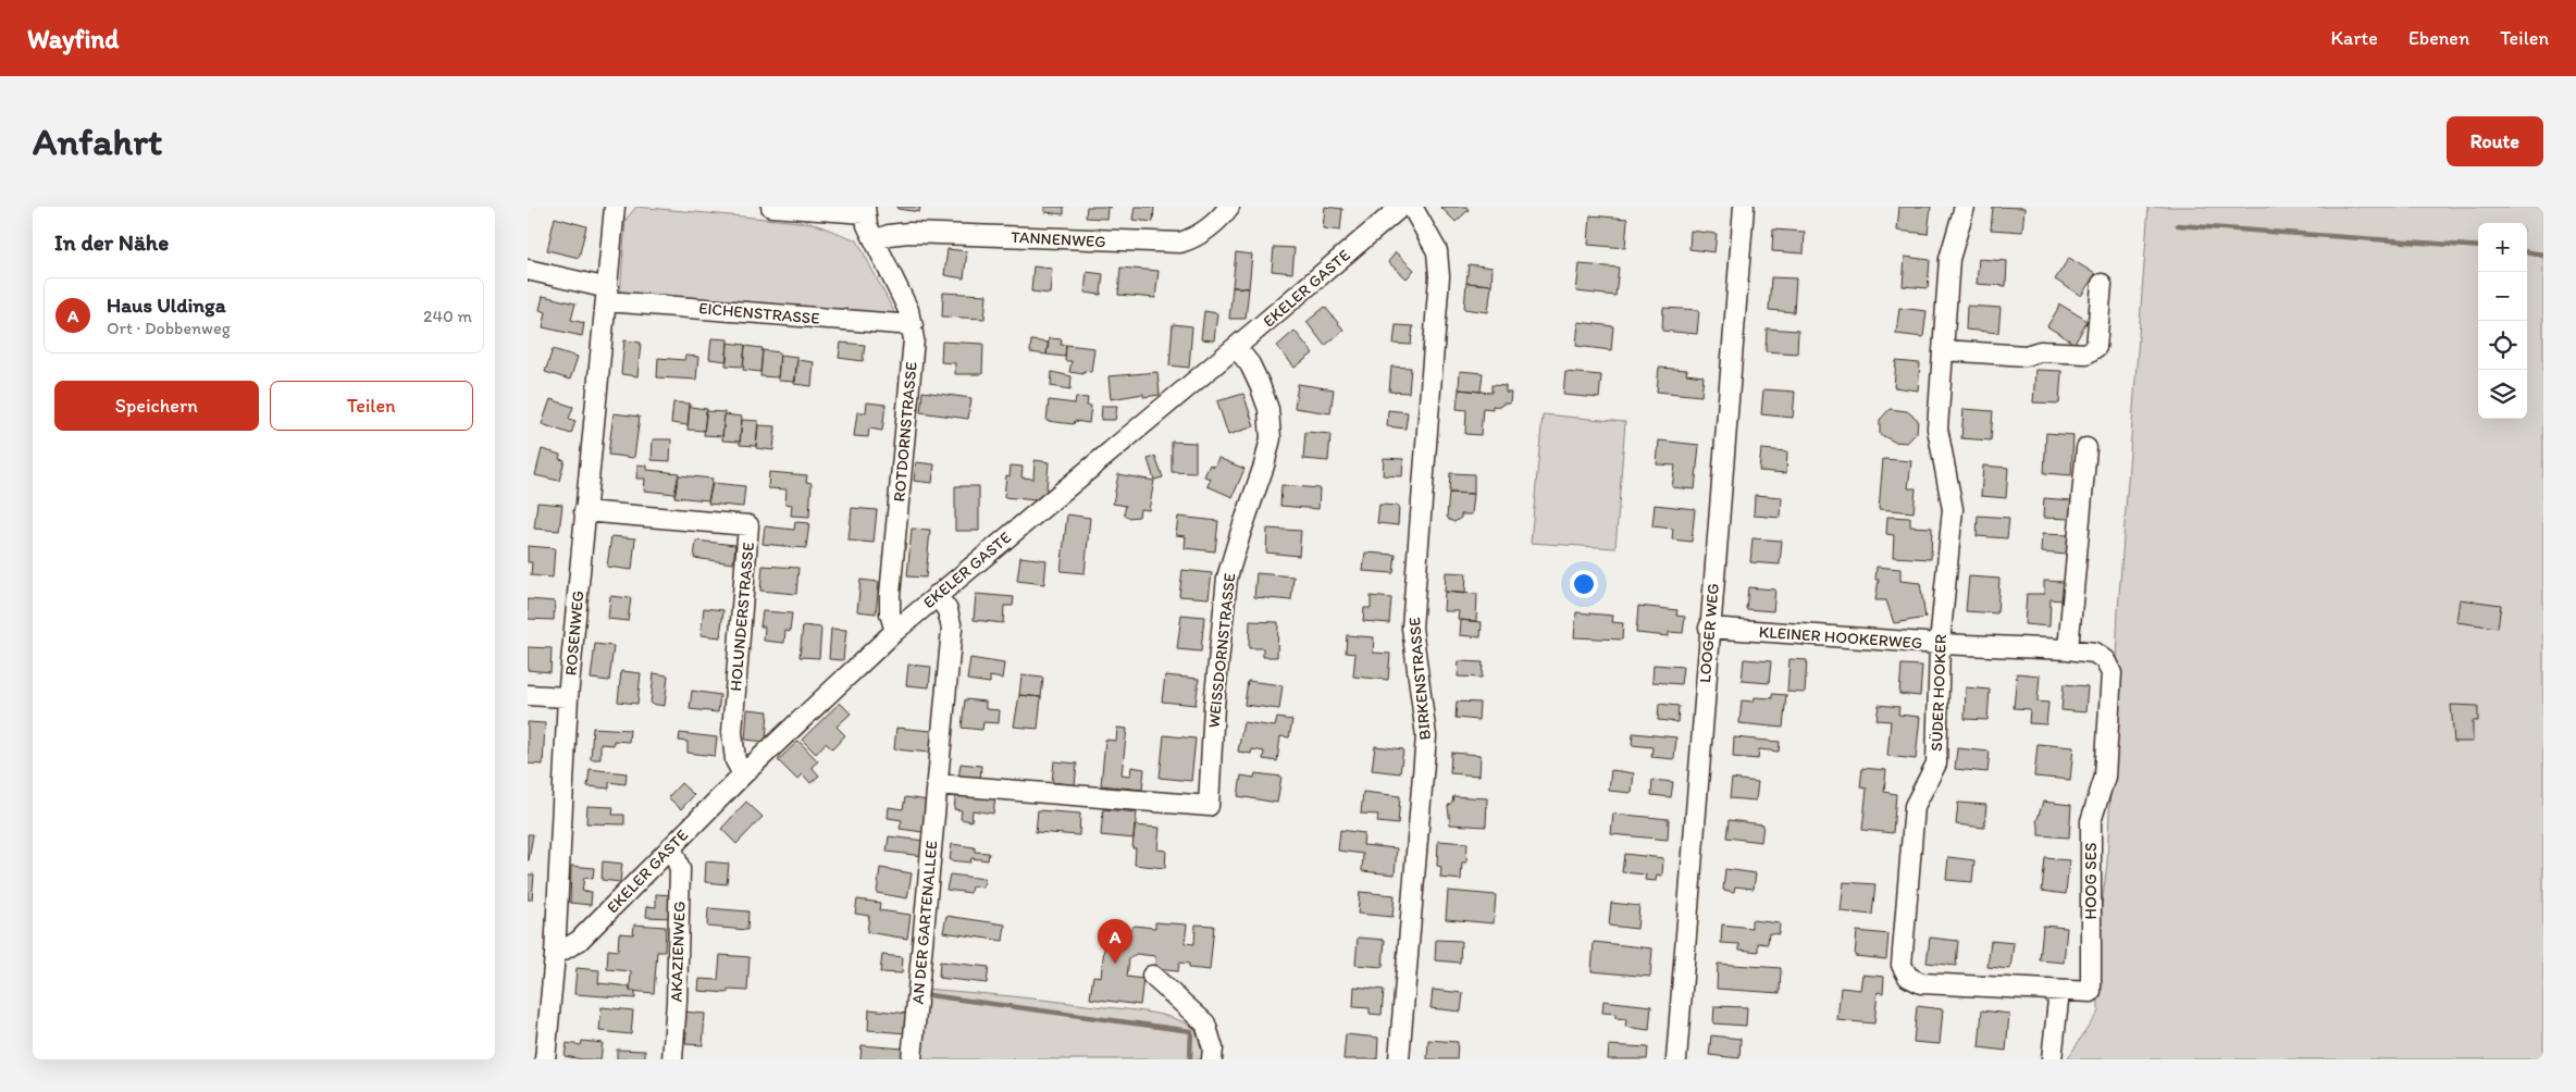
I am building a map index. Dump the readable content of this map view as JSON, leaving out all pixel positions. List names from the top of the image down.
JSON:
{
  "streets": {
    "street": [
      "TANNENWEG",
      "EKELER GASTE",
      "EICHENSTRASSE",
      "ROTDORNSTRASSE",
      "HOLUNDERSTRASSE",
      "ROSENWEG",
      "LOOGER WEG",
      "KLEINER HOOKERWEG",
      "WEISSDORNSTRASSE",
      "BIRKENSTRASSE",
      "SÜDER HOOKER",
      "HOOG SES",
      "AN DER GARTENALLEE",
      "AKAZIENWEG"
    ]
  },
  "crossings": [
    ["TANNENWEG", "ROTDORNSTRASSE"],
    ["EKELER GASTE", "ROTDORNSTRASSE"],
    ["EKELER GASTE", "HOLUNDERSTRASSE"],
    ["EKELER GASTE", "ROSENWEG"],
    ["EKELER GASTE", "WEISSDORNSTRASSE"],
    ["EKELER GASTE", "AN DER GARTENALLEE"],
    ["EKELER GASTE", "AKAZIENWEG"],
    ["EICHENSTRASSE", "ROTDORNSTRASSE"],
    ["EICHENSTRASSE", "ROSENWEG"],
    ["HOLUNDERSTRASSE", "ROSENWEG"],
    ["LOOGER WEG", "KLEINER HOOKERWEG"],
    ["KLEINER HOOKERWEG", "SÜDER HOOKER"],
    ["KLEINER HOOKERWEG", "HOOG SES"],
    ["WEISSDORNSTRASSE", "AN DER GARTENALLEE"],
    ["SÜDER HOOKER", "HOOG SES"]
  ],
  "page": {
    "header": "Wayfind",
    "nav": ["Karte", "Ebenen", "Teilen"],
    "buttons": [
      "Route",
      ["Speichern", "Teilen"]
    ],
    "title": "Anfahrt",
    "heading": "In der Nähe",
    "map_buttons": ["+", "−"],
    "list": [
      {
        "mark": "A",
        "name": "Haus Uldinga",
        "note": "Ort · Dobbenweg",
        "value": "240 m"
      }
    ],
    "pins": "A"
  }
}
